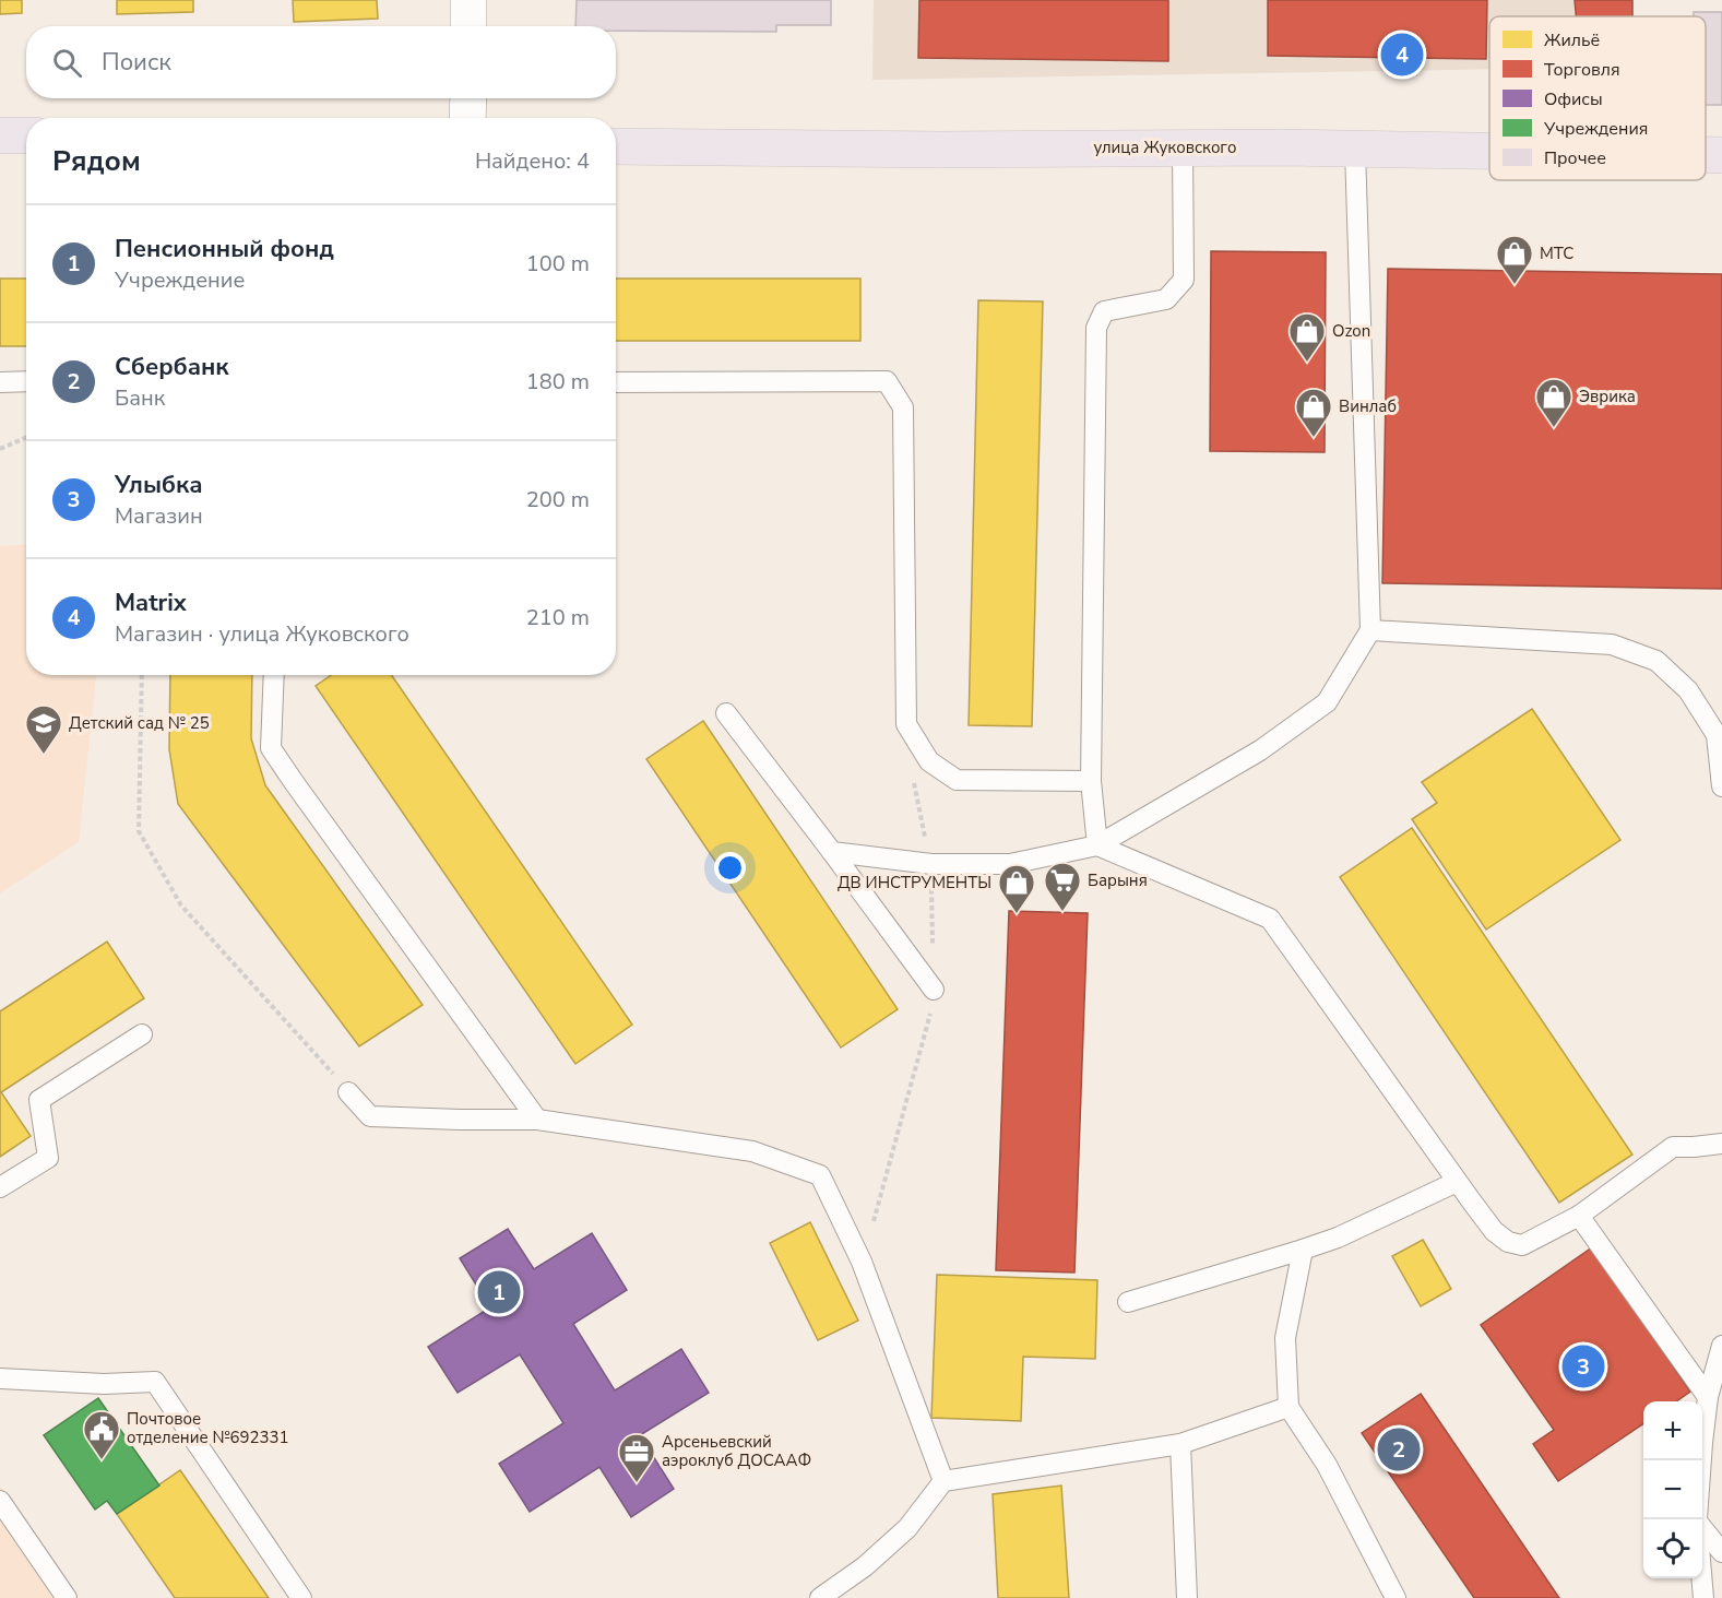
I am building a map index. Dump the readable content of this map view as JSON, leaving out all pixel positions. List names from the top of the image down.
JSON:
{
  "streets": {
    "main road": ["улица Жуковского"]
  },
  "places": {
    "shop": [
      "МТС",
      "Ozon",
      "Эврика",
      "Винлаб",
      "ДВ ИНСТРУМЕНТЫ"
    ],
    "school or university": ["Детский сад № 25"],
    "supermarket": ["Барыня"],
    "public building": ["Почтовое отделение №692331"],
    "office": ["Арсеньевский аэроклуб ДОСААФ"]
  },
  "legend": [
    "Жильё",
    "Торговля",
    "Офисы",
    "Учреждения",
    "Прочее"
  ],
  "page": {
    "search": "Поиск",
    "pins": [
      "4",
      "1",
      "3",
      "2"
    ],
    "heading": ["Рядом", "Найдено: 4"],
    "list": [
      {
        "mark": "1",
        "name": "Пенсионный фонд",
        "note": "Учреждение",
        "value": "100 m"
      },
      {
        "mark": "2",
        "name": "Сбербанк",
        "note": "Банк",
        "value": "180 m"
      },
      {
        "mark": "3",
        "name": "Улыбка",
        "note": "Магазин",
        "value": "200 m"
      },
      {
        "mark": "4",
        "name": "Matrix",
        "note": "Магазин · улица Жуковского",
        "value": "210 m"
      }
    ],
    "map_buttons": ["+", "−"]
  }
}
